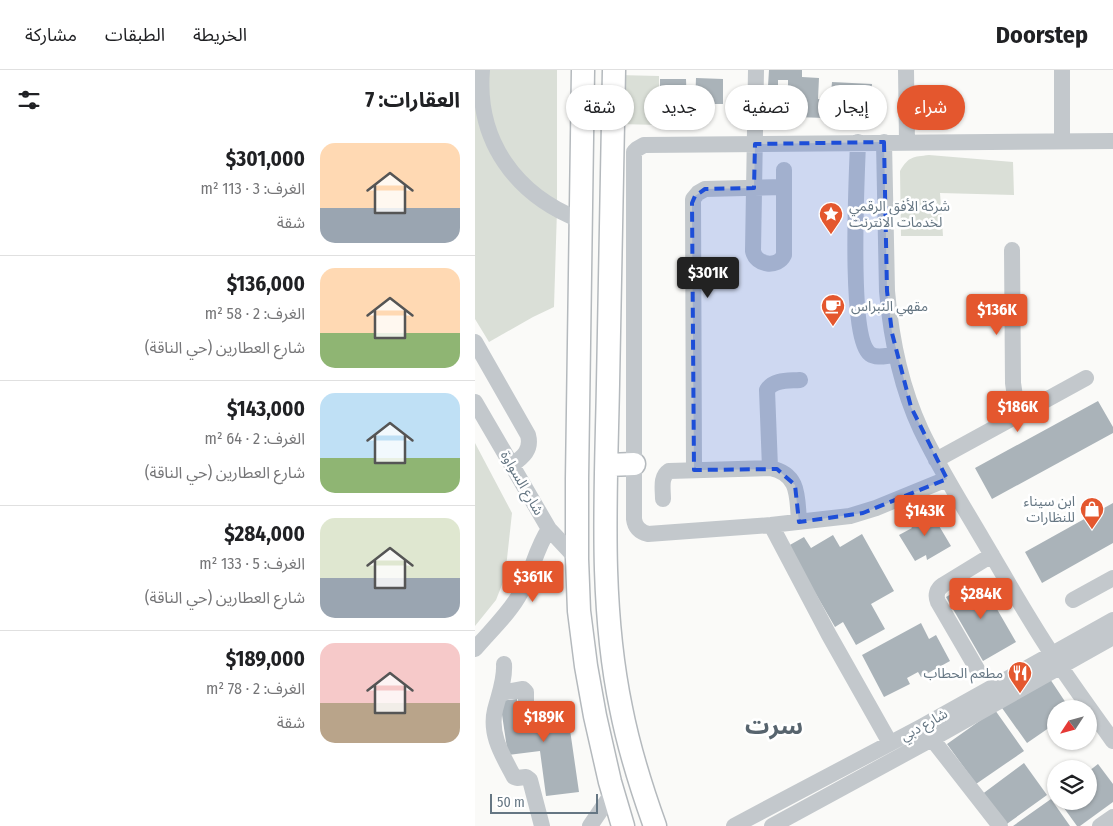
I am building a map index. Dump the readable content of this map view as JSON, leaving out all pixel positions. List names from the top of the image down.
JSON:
{
  "streets": {
    "street": ["شارع السواوة", "شارع دبي"]
  },
  "districts": ["سرت"],
  "places": {
    "place": ["شركة الأفق الرقمي لخدمات الانترنت"],
    "cafe": ["مقهي النبراس"],
    "shop": ["ابن سيناء للنظارات"],
    "restaurant": ["مطعم الحطاب"]
  },
  "scale_bar": "50 m",
  "north": "bottom left",
  "page": {
    "header": "Doorstep",
    "nav": ["الخريطة", "الطبقات", "مشاركة"],
    "heading": "العقارات: 7",
    "chip": [
      "شراء",
      "إيجار",
      "تصفية",
      "جديد",
      "شقة"
    ],
    "list": [
      {
        "name": "$301,000",
        "note": "الغرف: 3 · 113 m² · شقة"
      },
      {
        "name": "$136,000",
        "note": "الغرف: 2 · 58 m² · شارع العطارين (حي الناقة)"
      },
      {
        "name": "$143,000",
        "note": "الغرف: 2 · 64 m² · شارع العطارين (حي الناقة)"
      },
      {
        "name": "$284,000",
        "note": "الغرف: 5 · 133 m² · شارع العطارين (حي الناقة)"
      },
      {
        "name": "$189,000",
        "note": "الغرف: 2 · 78 m² · شقة"
      }
    ],
    "price": [
      "$301K",
      "$136K",
      "$186K",
      "$143K",
      "$361K",
      "$284K",
      "$189K"
    ],
    "scale": "50 m"
  }
}
